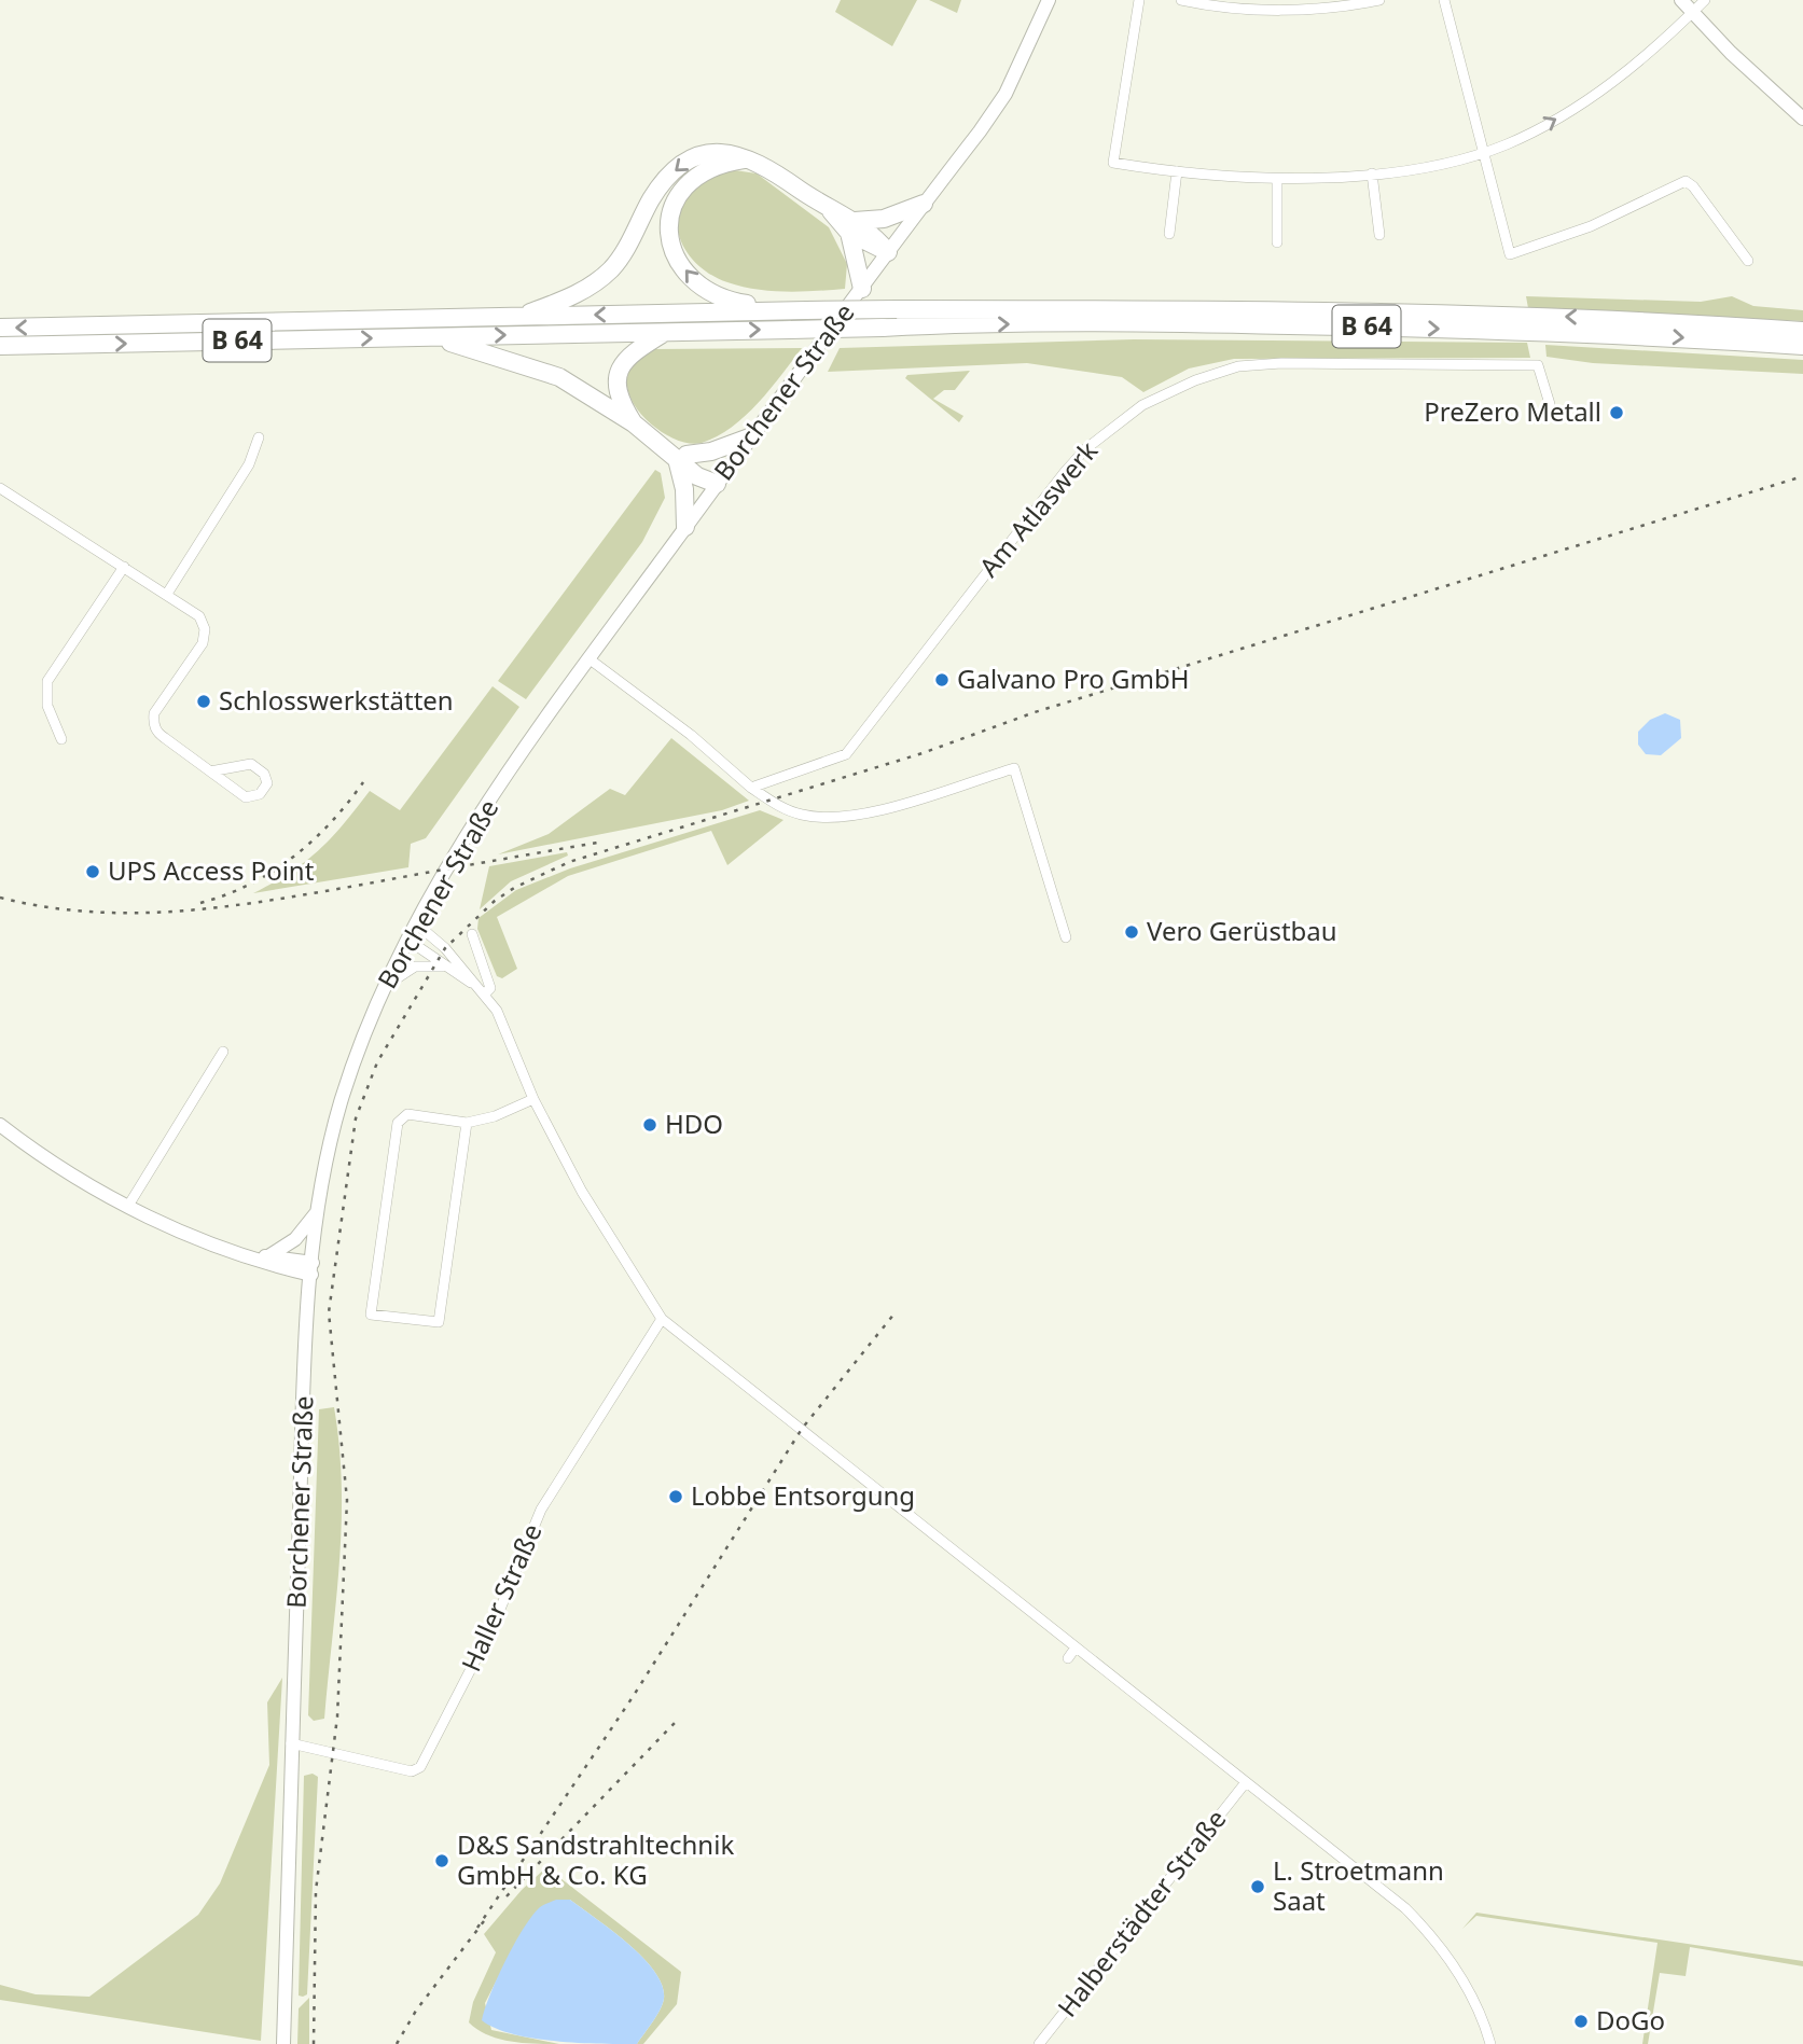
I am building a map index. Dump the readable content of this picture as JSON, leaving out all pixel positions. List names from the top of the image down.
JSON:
{
  "streets": {
    "highway": ["B 64"],
    "main road": ["Borchener Straße"],
    "street": ["Am Atlaswerk", "Haller Straße", "Halberstädter Straße"]
  },
  "crossings": [
    ["Borchener Straße", "Haller Straße"]
  ],
  "places": [
    "PreZero Metall",
    "Galvano Pro GmbH",
    "Schlosswerkstätten",
    "UPS Access Point",
    "Vero Gerüstbau",
    "HDO",
    "Lobbe Entsorgung",
    "D&S Sandstrahltechnik GmbH & Co. KG",
    "L. Stroetmann Saat",
    "DoGo"
  ]
}
